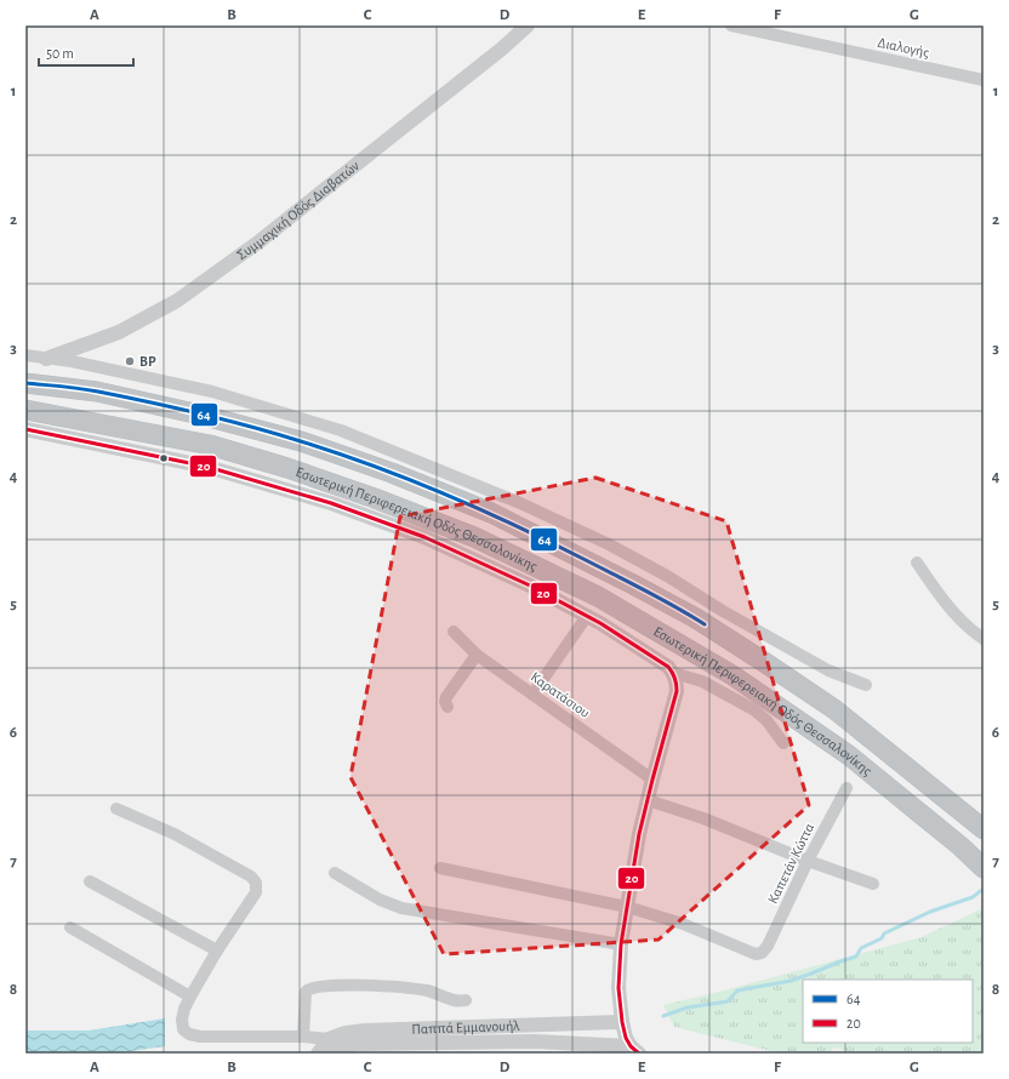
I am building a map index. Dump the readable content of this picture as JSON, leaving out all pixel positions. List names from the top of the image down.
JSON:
{
  "streets": {
    "highway": ["Εσωτερική Περιφερειακή Οδός Θεσσαλονίκης"],
    "street": [
      "Διαλογής",
      "Συμμαχική Οδός Διαβατών",
      "Καρατάσιου",
      "Καπετάν Κώττα",
      "Παππά Εμμανουήλ"
    ]
  },
  "places": ["BP"],
  "lines": ["transit line 64", "transit line 20"],
  "legend": ["64", "20"],
  "scale_bar": "50 m",
  "grid": {
    "columns": [
      "A",
      "B",
      "C",
      "D",
      "E",
      "F",
      "G"
    ],
    "rows": [
      "1",
      "2",
      "3",
      "4",
      "5",
      "6",
      "7",
      "8"
    ]
  }
}
